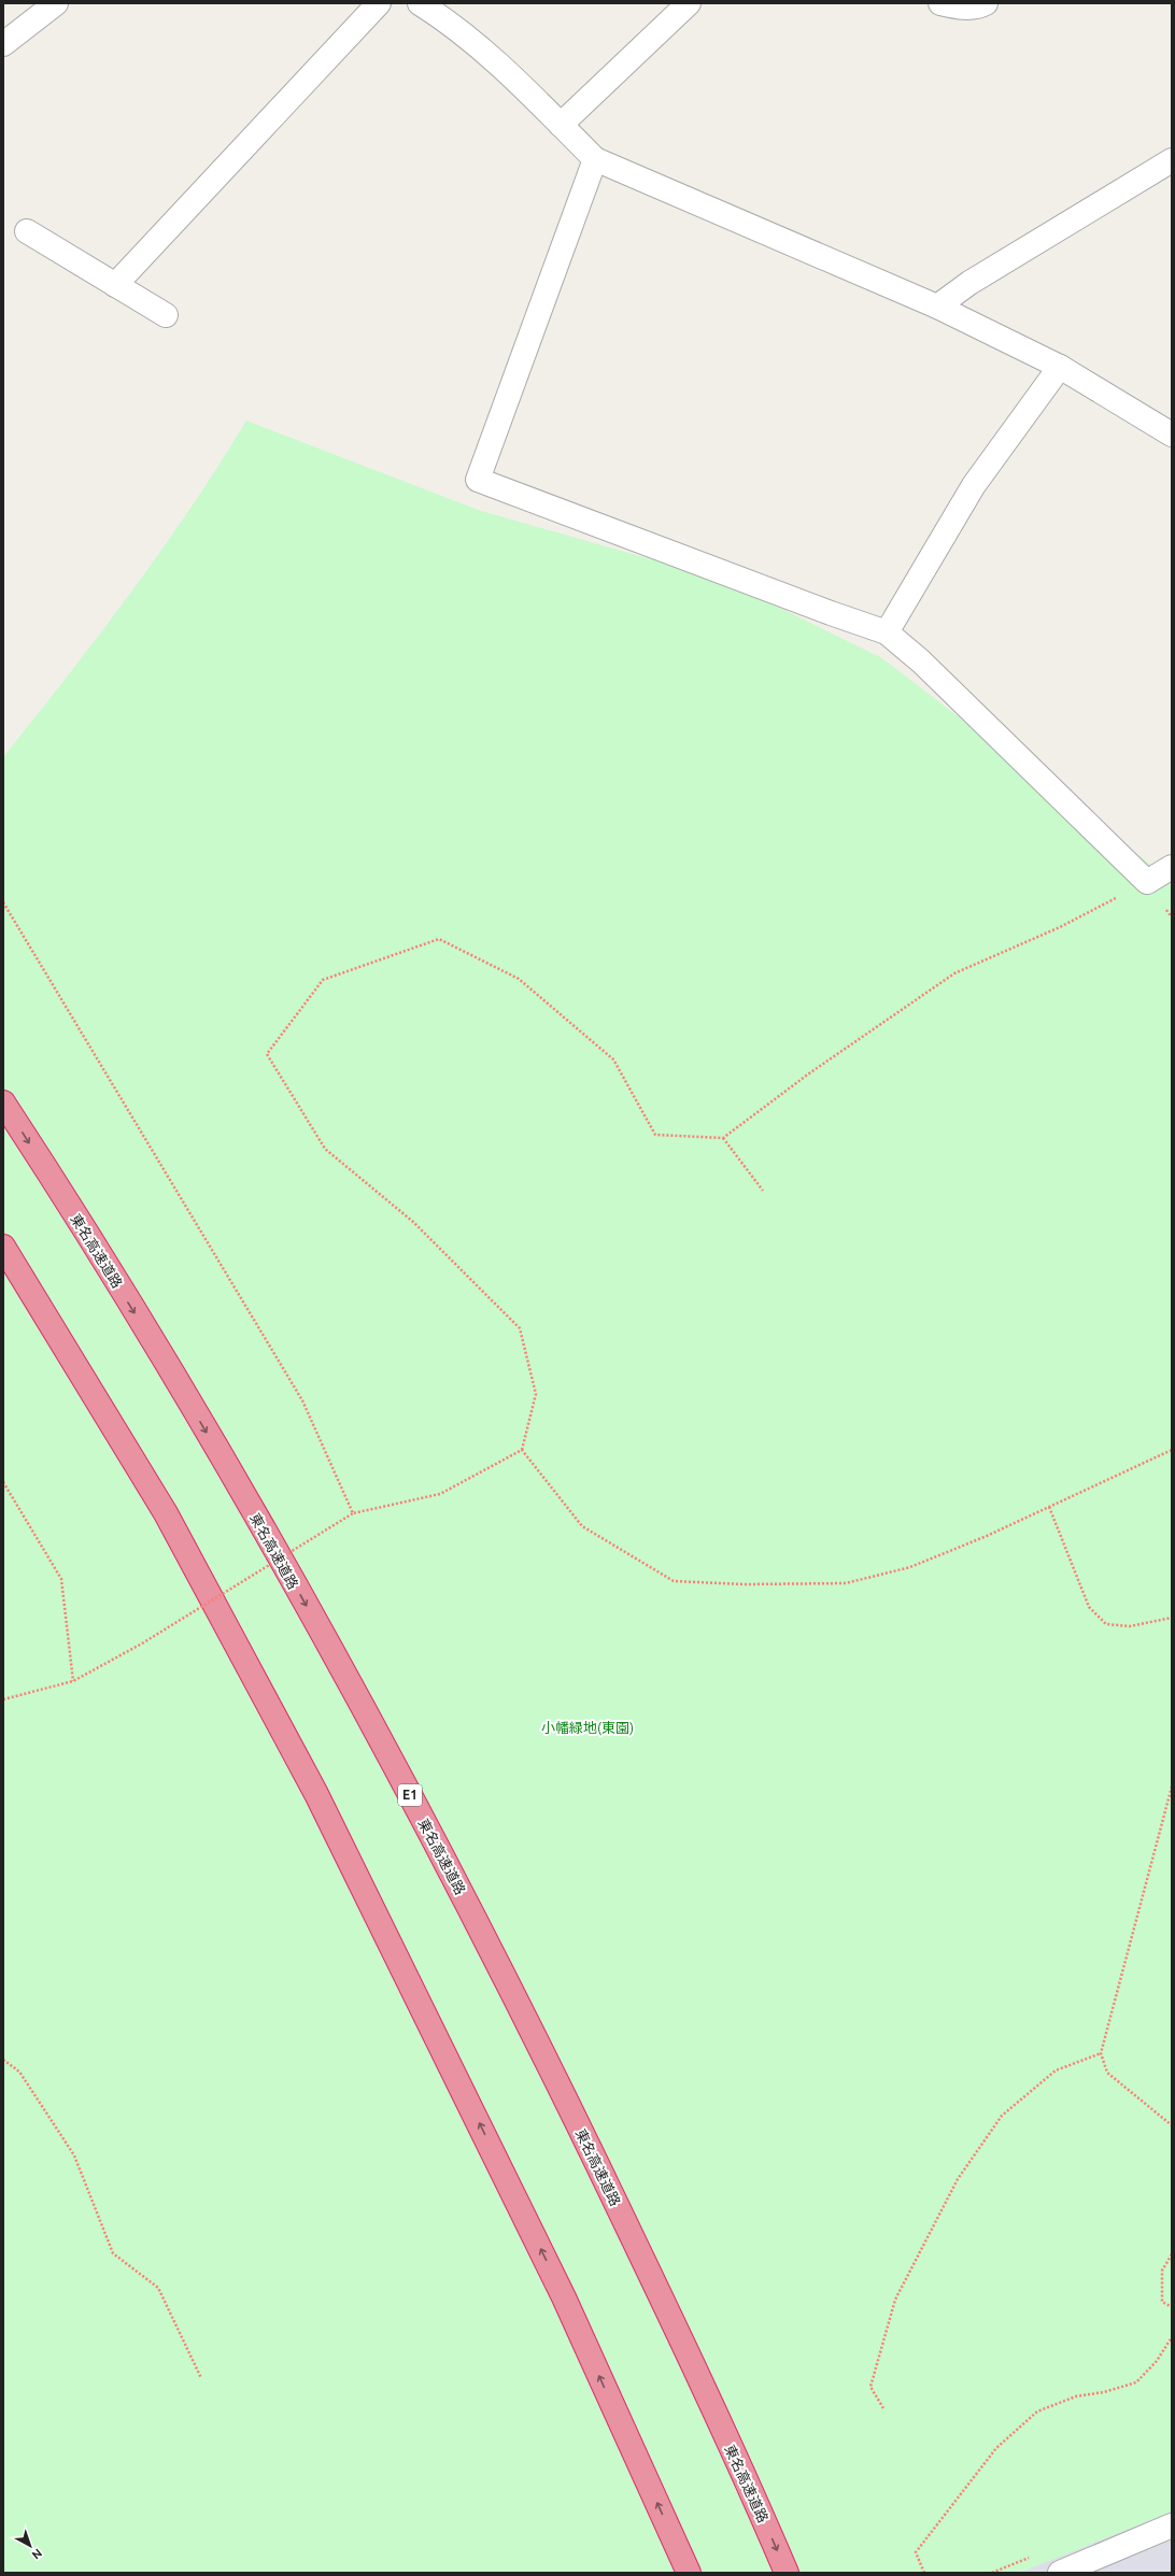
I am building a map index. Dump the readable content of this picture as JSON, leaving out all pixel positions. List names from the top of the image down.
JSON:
{
  "streets": {
    "highway": ["東名高速道路", "E1"]
  },
  "parks": ["小幡緑地(東園)"],
  "north": "bottom right"
}
